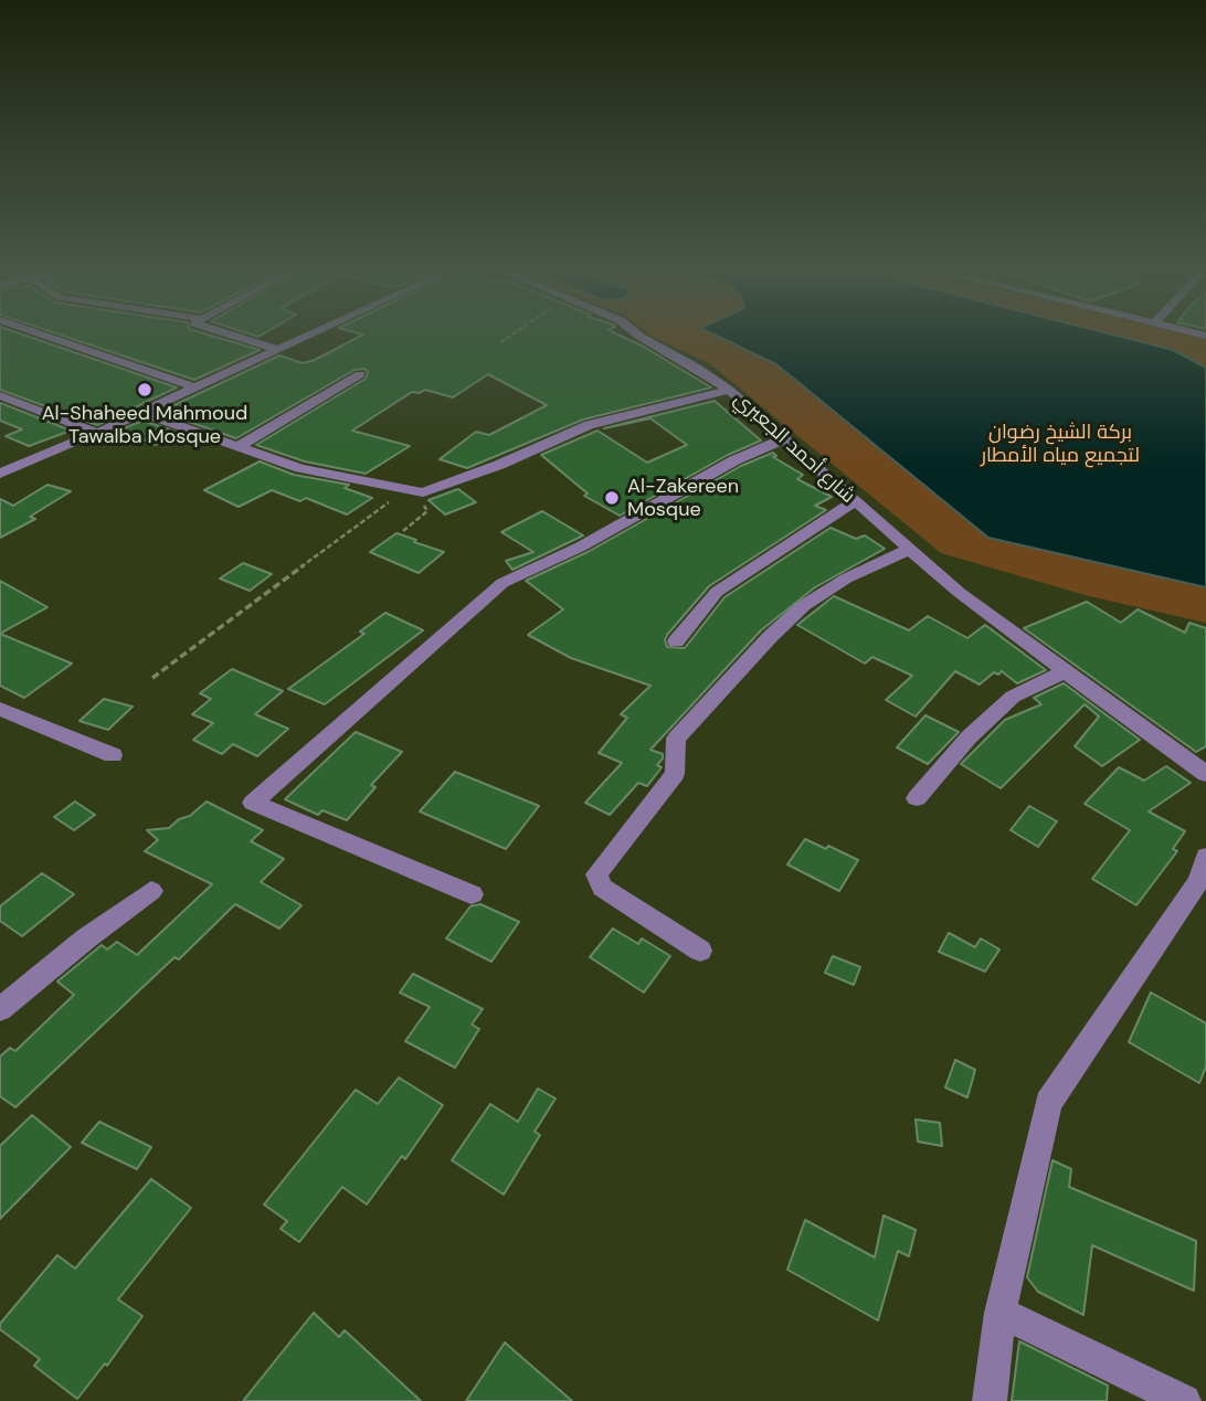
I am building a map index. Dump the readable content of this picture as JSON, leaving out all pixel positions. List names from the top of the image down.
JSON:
{
  "streets": {
    "street": ["شارع أحمد الجعبري"]
  },
  "parks": ["بركة الشيخ رضوان لتجميع مياه الأمطار"],
  "places": ["Al-Shaheed Mahmoud Tawalba Mosque", "Al-Zakereen Mosque"]
}
